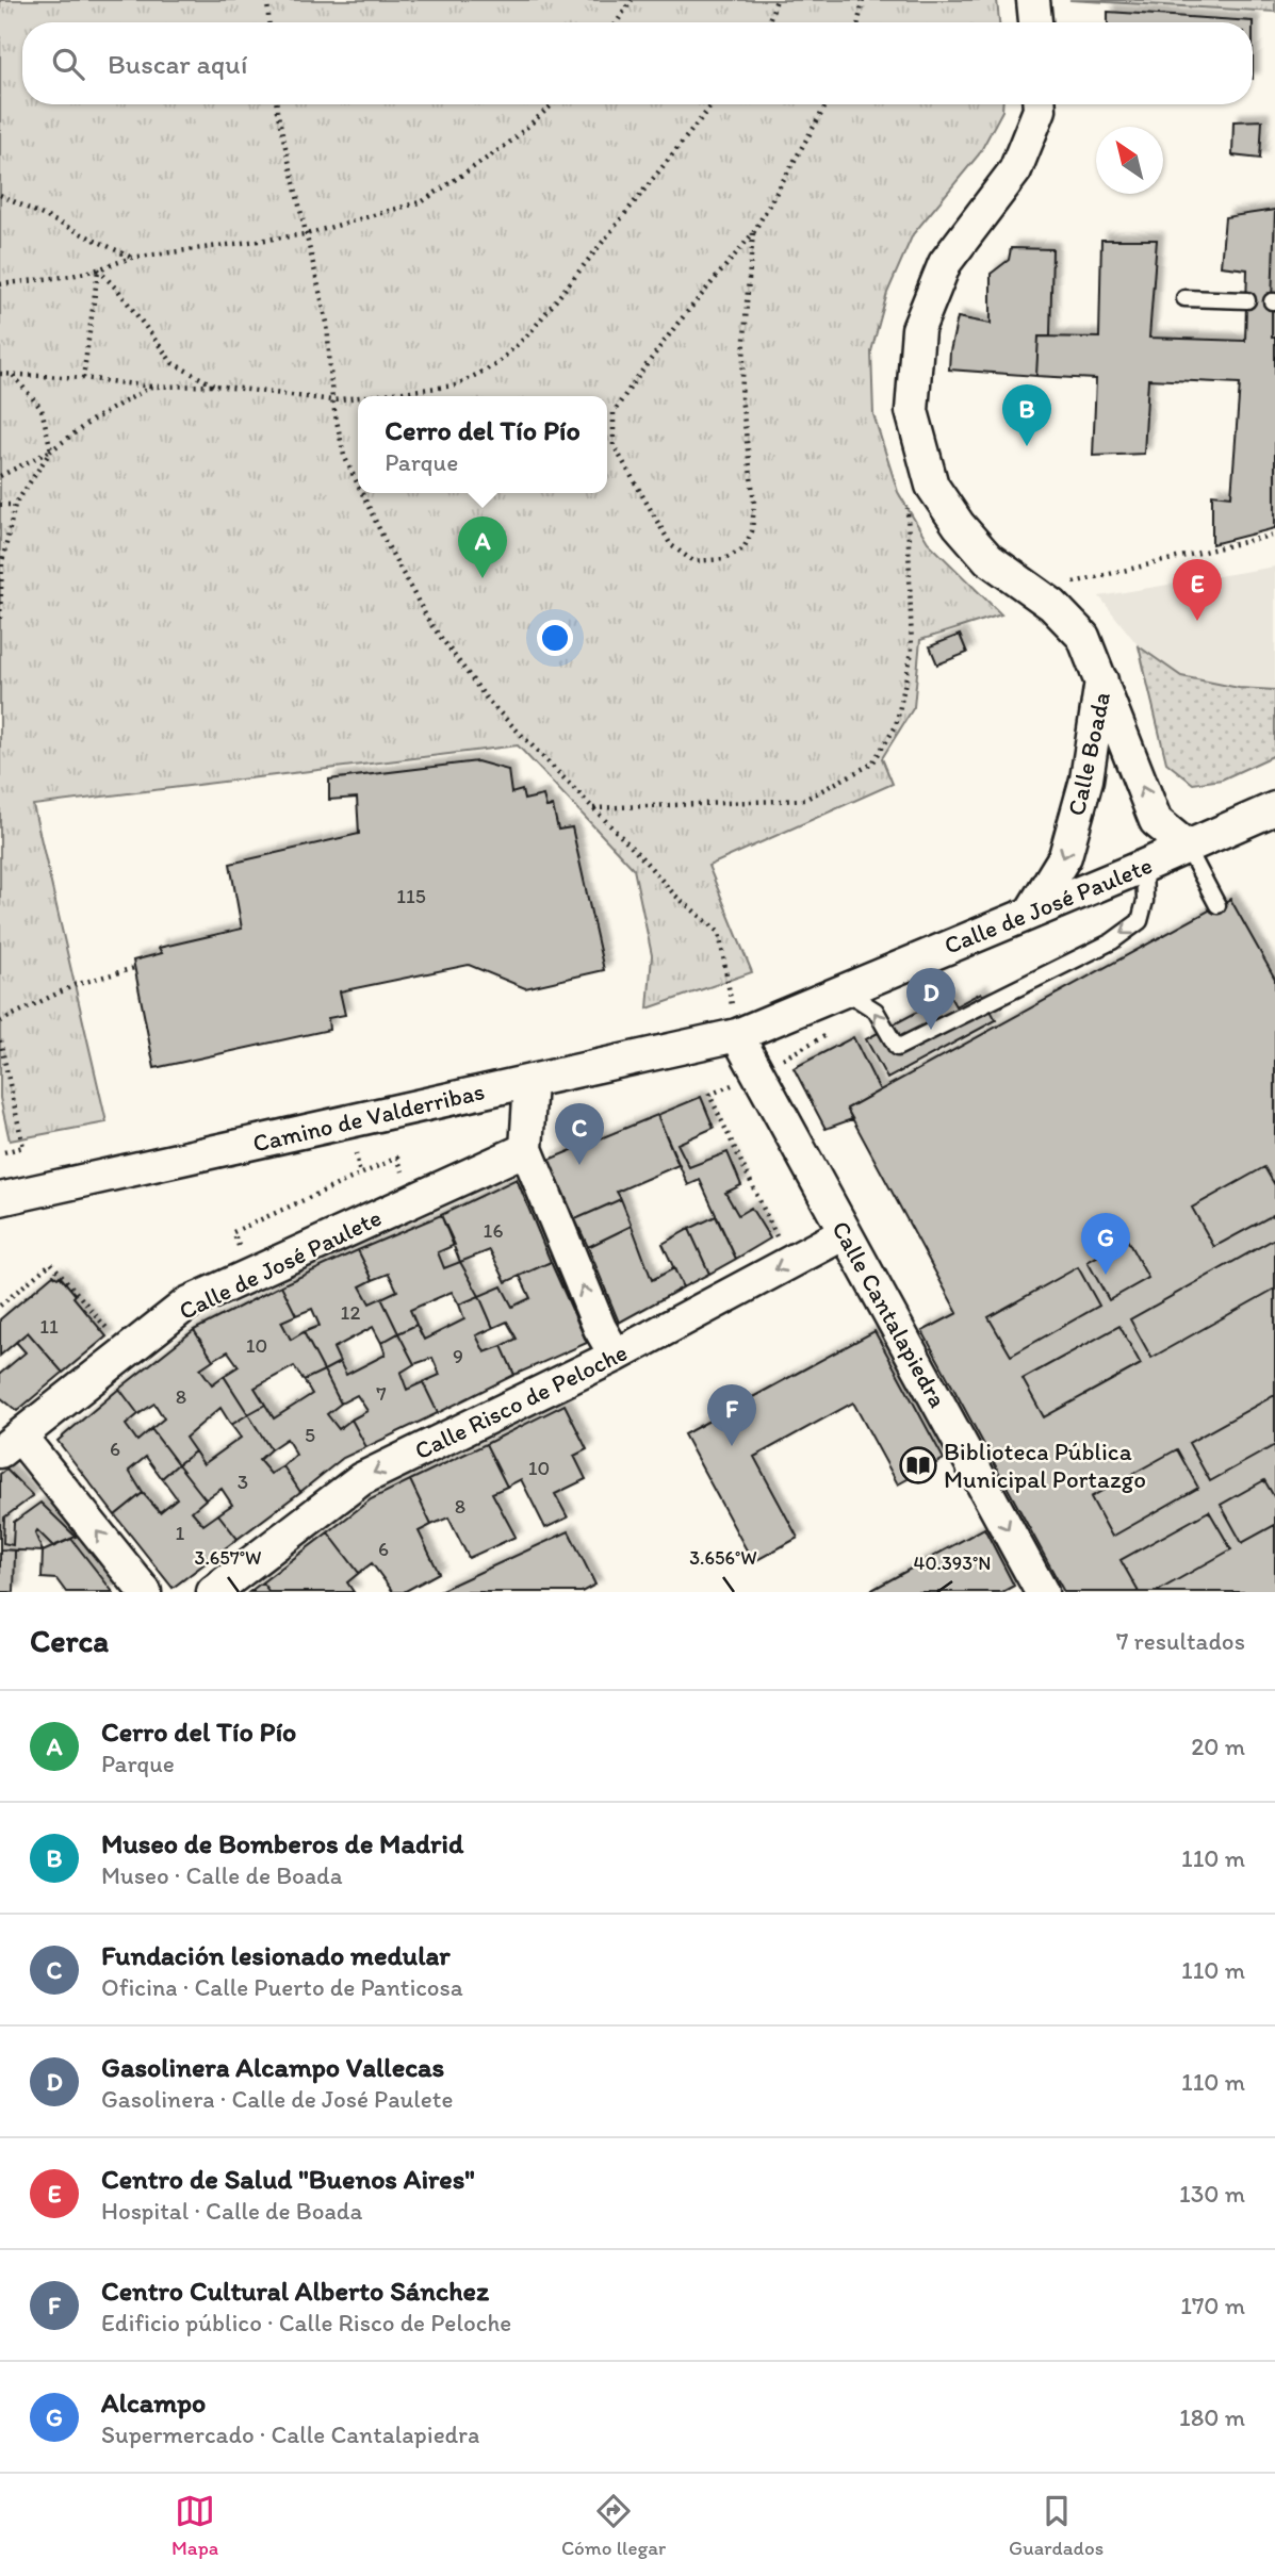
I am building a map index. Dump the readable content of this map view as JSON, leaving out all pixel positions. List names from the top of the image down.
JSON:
{
  "streets": {
    "street": [
      "Calle Boada",
      "Calle de José Paulete",
      "Camino de Valderribas",
      "Calle Cantalapiedra",
      "Calle Risco de Peloche"
    ]
  },
  "crossings": [
    ["Calle Boada", "Calle de José Paulete"],
    ["Calle de José Paulete", "Camino de Valderribas"],
    ["Calle de José Paulete", "Calle Cantalapiedra"],
    ["Camino de Valderribas", "Calle Cantalapiedra"],
    ["Calle Cantalapiedra", "Calle Risco de Peloche"]
  ],
  "one_way": ["Calle Cantalapiedra", "Calle Risco de Peloche"],
  "places": {
    "library": ["Biblioteca Pública Municipal Portazgo"]
  },
  "house_numbers": [
    "115",
    "16",
    "12",
    "11",
    "10",
    "9",
    "7",
    "8",
    "5",
    "6",
    "10",
    "3",
    "8",
    "1",
    "6"
  ],
  "north": "top left",
  "page": {
    "search": "Buscar aquí",
    "pins": [
      "B",
      "A",
      "E",
      "D",
      "C",
      "G",
      "F"
    ],
    "popup": ["Cerro del Tío Pío", "Parque"],
    "heading": ["Cerca", "7 resultados"],
    "list": [
      {
        "mark": "A",
        "name": "Cerro del Tío Pío",
        "note": "Parque",
        "value": "20 m"
      },
      {
        "mark": "B",
        "name": "Museo de Bomberos de Madrid",
        "note": "Museo · Calle de Boada",
        "value": "110 m"
      },
      {
        "mark": "C",
        "name": "Fundación lesionado medular",
        "note": "Oficina · Calle Puerto de Panticosa",
        "value": "110 m"
      },
      {
        "mark": "D",
        "name": "Gasolinera Alcampo Vallecas",
        "note": "Gasolinera · Calle de José Paulete",
        "value": "110 m"
      },
      {
        "mark": "E",
        "name": "Centro de Salud \"Buenos Aires\"",
        "note": "Hospital · Calle de Boada",
        "value": "130 m"
      },
      {
        "mark": "F",
        "name": "Centro Cultural Alberto Sánchez",
        "note": "Edificio público · Calle Risco de Peloche",
        "value": "170 m"
      },
      {
        "mark": "G",
        "name": "Alcampo",
        "note": "Supermercado · Calle Cantalapiedra",
        "value": "180 m"
      }
    ],
    "nav": ["Mapa", "Cómo llegar", "Guardados"]
  },
  "coordinates": ["3.657°W", "3.656°W", "40.393°N"]
}
